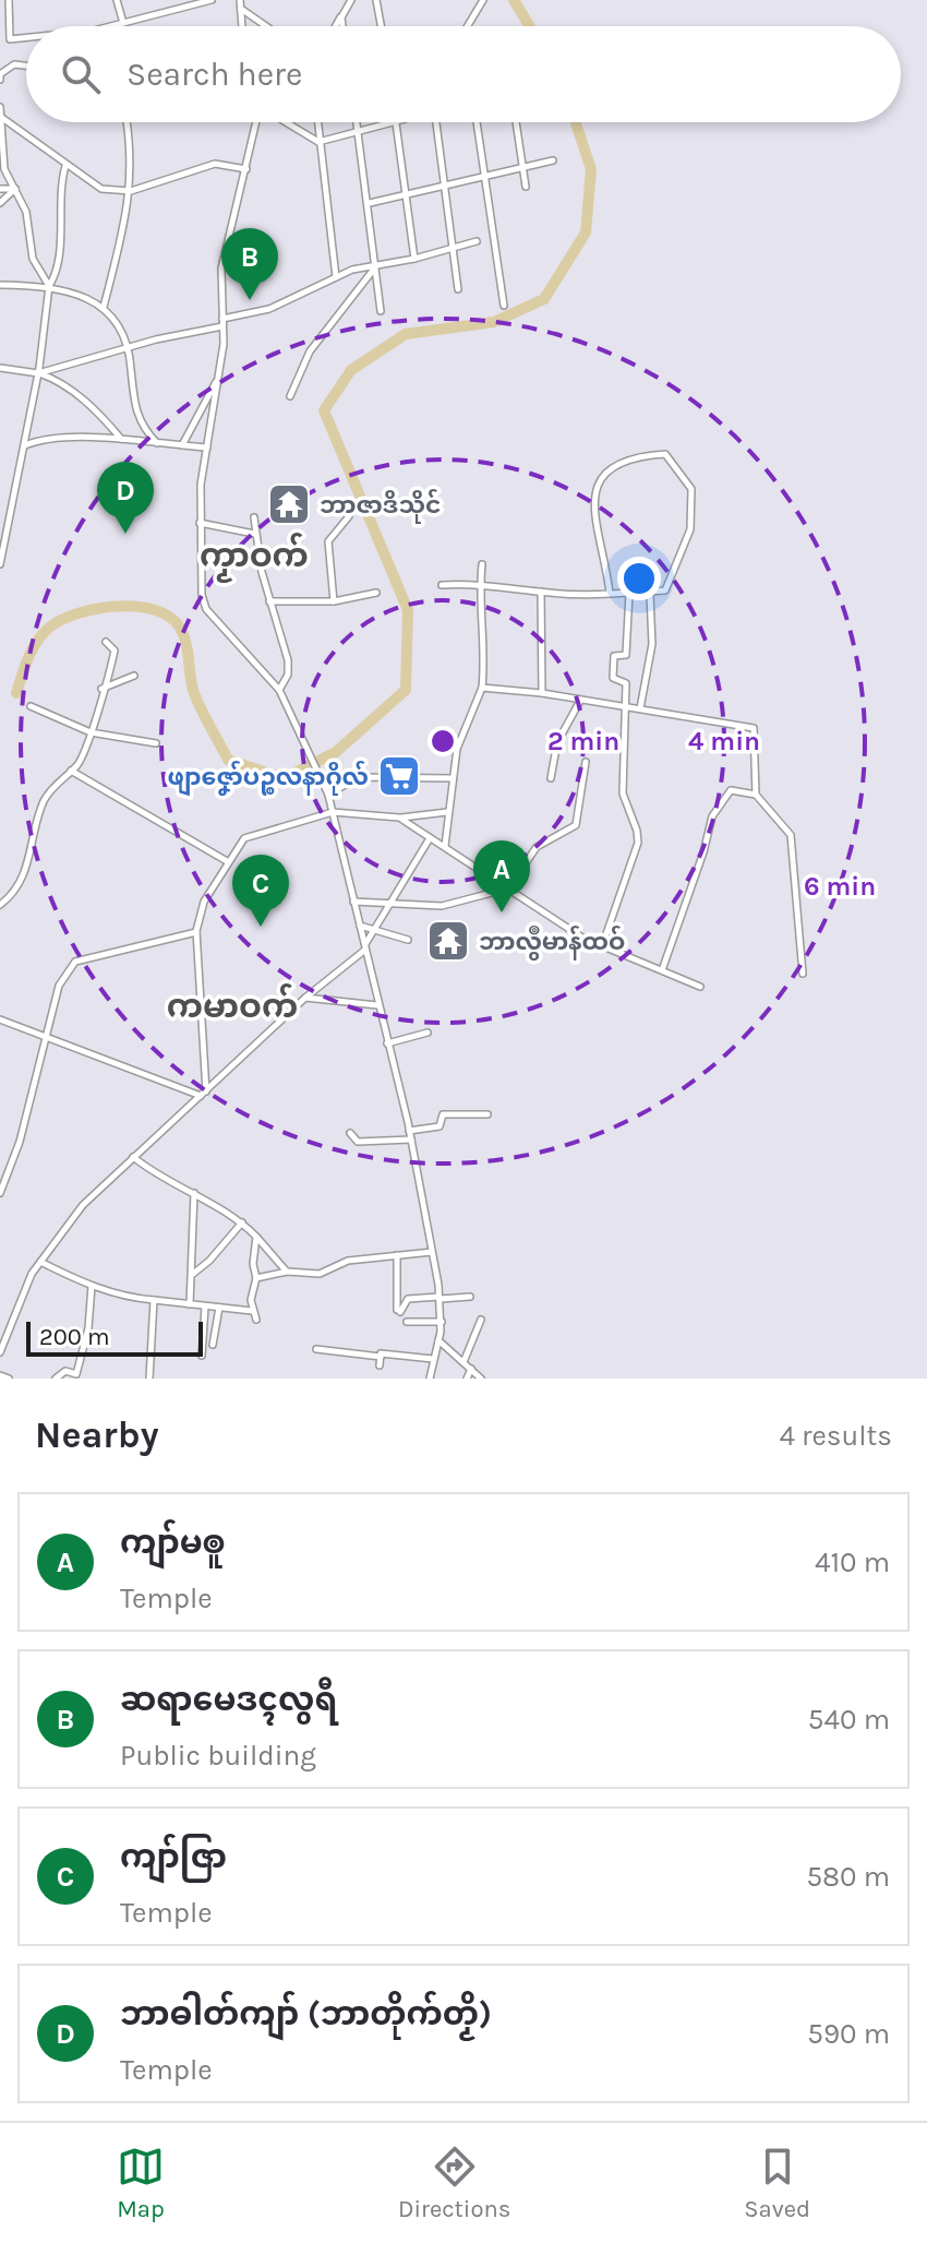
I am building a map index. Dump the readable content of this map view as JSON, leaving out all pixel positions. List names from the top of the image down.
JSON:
{
  "districts": ["ကၟာဝက်", "ကမာဝက်"],
  "places": {
    "temple": ["ဘာဇာဒိသိုင်", "ဘာလွဳမာန်ထဝ်"],
    "supermarket": ["ဖျာဇၞော်ပဉ္စလနာဂိုလ်"]
  },
  "scale_bar": "200 m",
  "page": {
    "search": "Search here",
    "pins": [
      "B",
      "D",
      "A",
      "C"
    ],
    "scale": "200 m",
    "heading": ["Nearby", "4 results"],
    "list": [
      {
        "mark": "A",
        "name": "ကျာ်မၜူ",
        "note": "Temple",
        "value": "410 m"
      },
      {
        "mark": "B",
        "name": "ဆရာမေဒၚလွရီ",
        "note": "Public building",
        "value": "540 m"
      },
      {
        "mark": "C",
        "name": "ကျာ်ဇြာ",
        "note": "Temple",
        "value": "580 m"
      },
      {
        "mark": "D",
        "name": "ဘာဓါတ်ကျာ် (ဘာတိုက်တၟိ)",
        "note": "Temple",
        "value": "590 m"
      }
    ],
    "nav": ["Map", "Directions", "Saved"]
  },
  "rings": ["2 min", "4 min", "6 min"]
}
